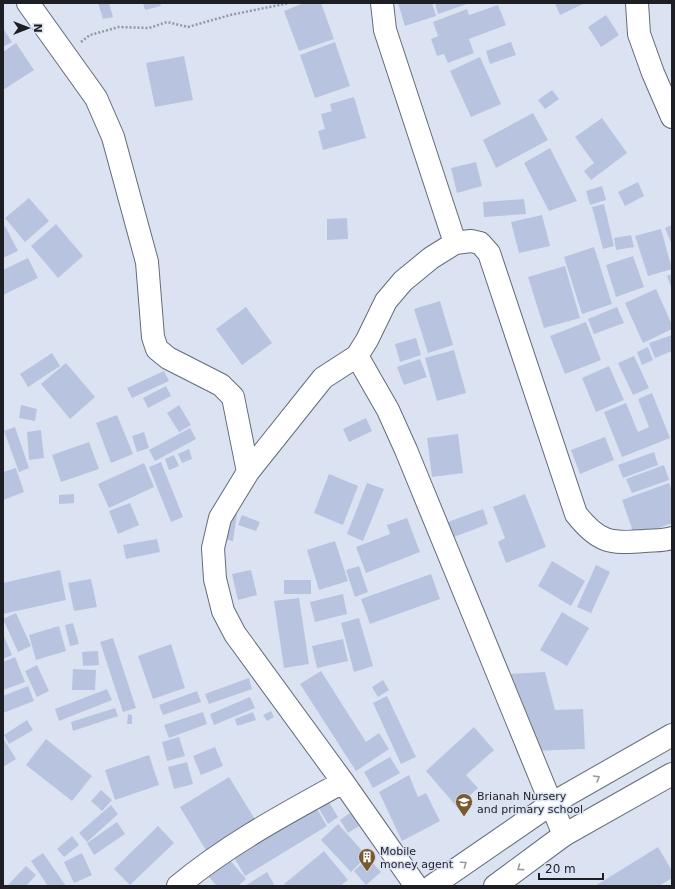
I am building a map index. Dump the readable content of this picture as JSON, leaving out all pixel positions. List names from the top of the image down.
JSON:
{
  "places": {
    "school or university": ["Brianah Nursery and primary school"],
    "building": ["Mobile money agent"]
  },
  "scale_bar": "20 m",
  "north": "right"
}
